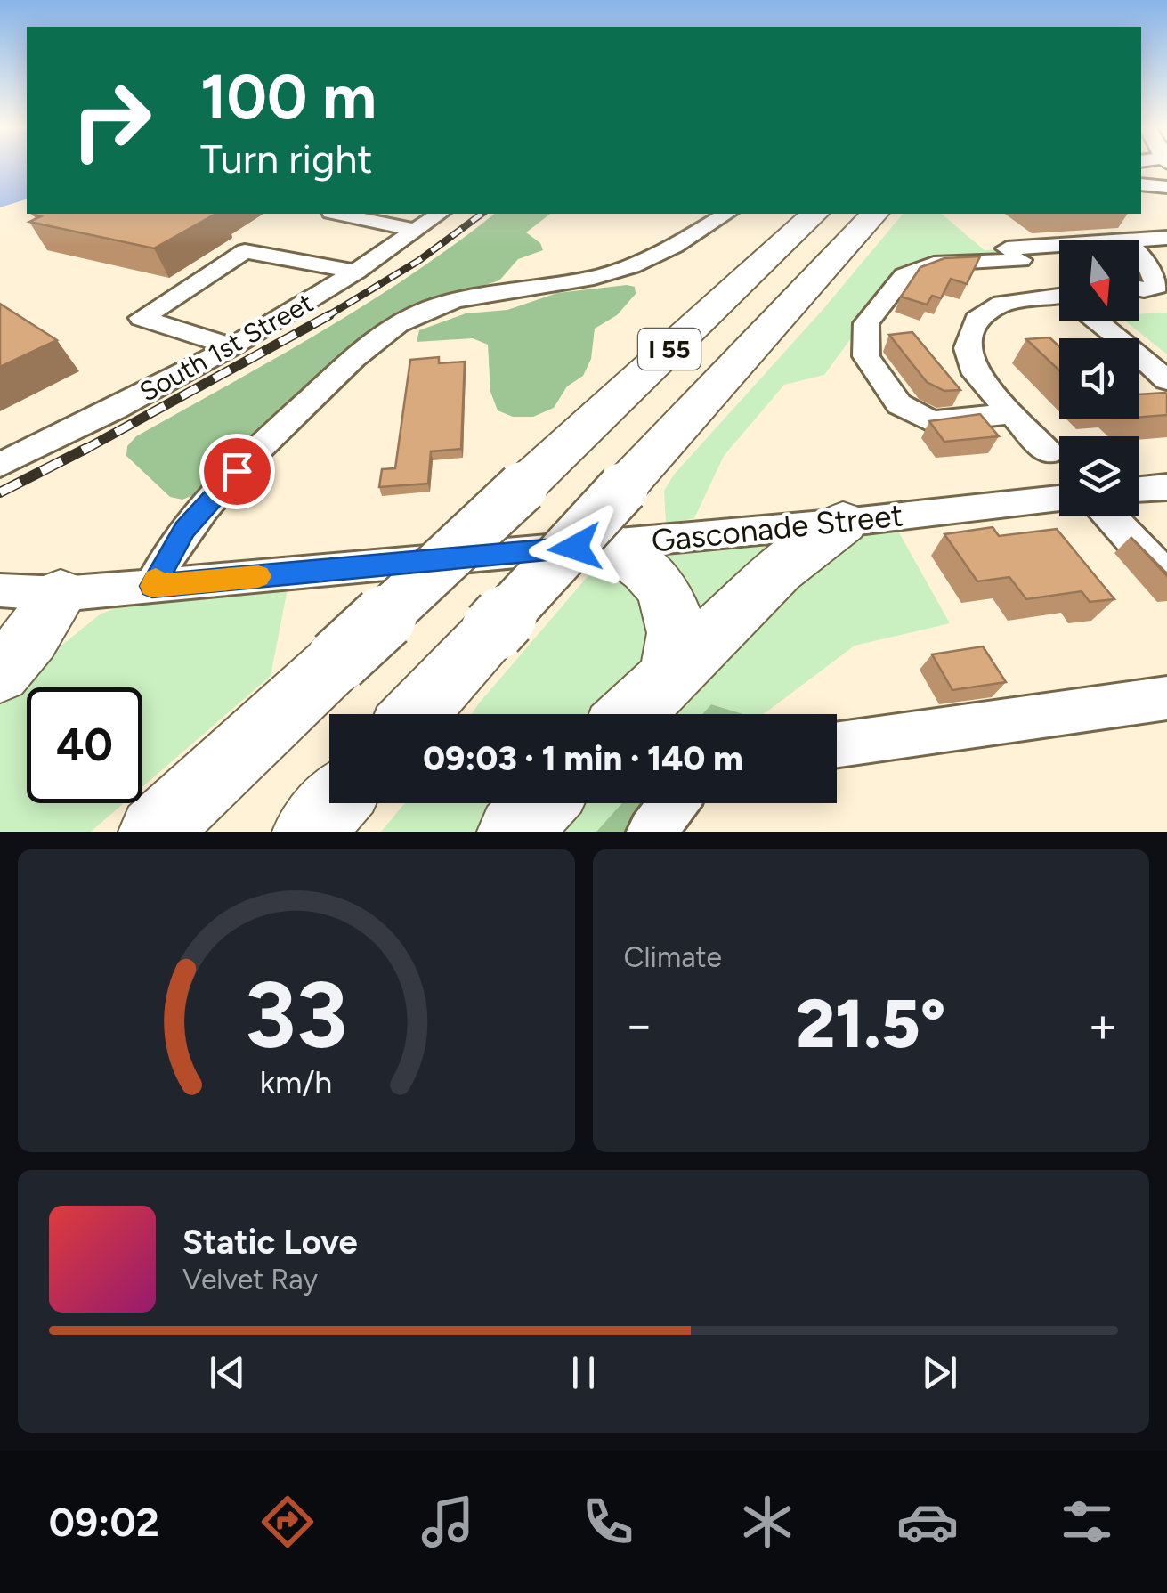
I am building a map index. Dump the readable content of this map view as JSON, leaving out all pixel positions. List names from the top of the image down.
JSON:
{
  "streets": {
    "highway": ["I 55"],
    "street": ["South 1st Street", "Gasconade Street"]
  },
  "north": "bottom",
  "page": {
    "turn": ["100 m", "Turn right"],
    "limit": "40",
    "trip": "09:03 · 1 min · 140 m",
    "tile": "Climate",
    "heat": ["−", "21.5°", "+"],
    "song": ["Static Love", "Velvet Ray"],
    "tabs": "09:02",
    "gauge": ["33", "km/h"]
  }
}
